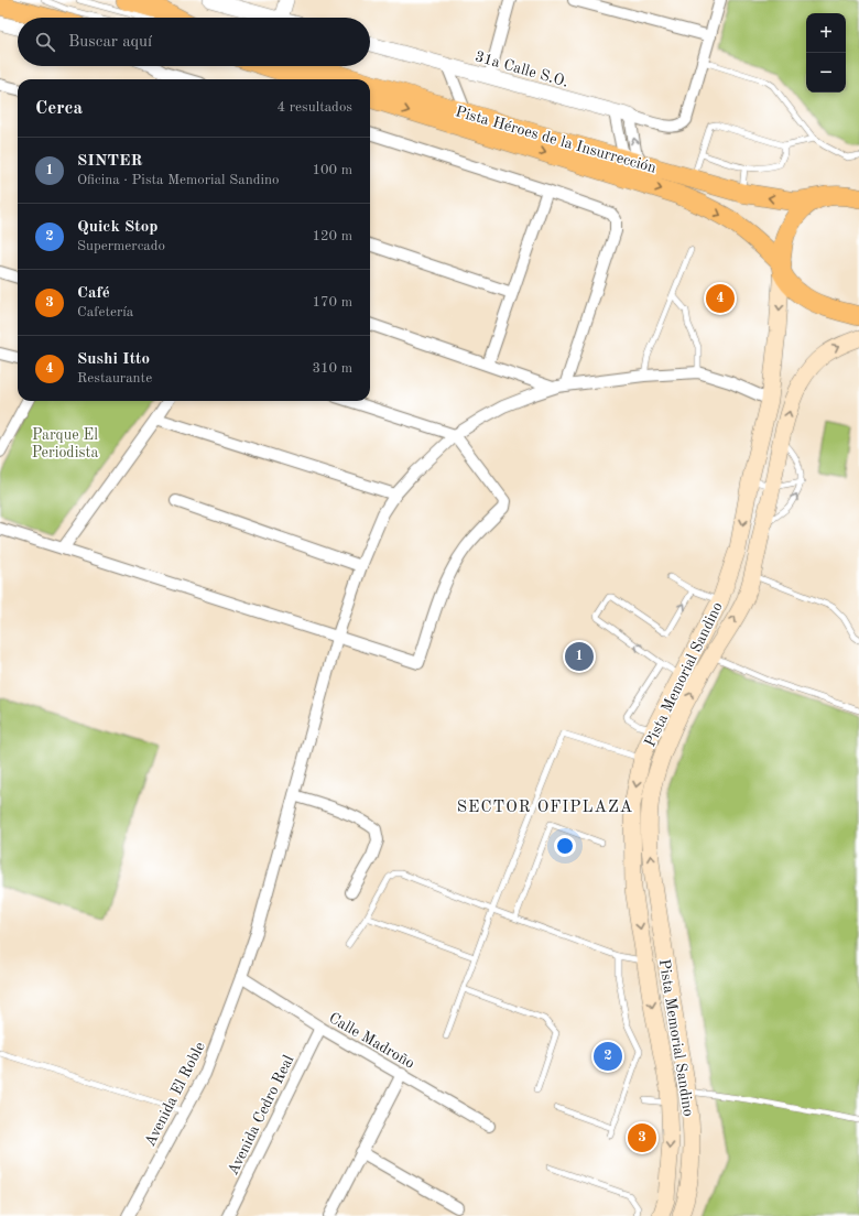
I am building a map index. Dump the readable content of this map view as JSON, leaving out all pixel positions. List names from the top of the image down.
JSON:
{
  "streets": {
    "main road": ["Pista Héroes de la Insurrección", "Pista Memorial Sandino"],
    "street": [
      "31a Calle S.O.",
      "Calle Madroño",
      "Avenida El Roble",
      "Avenida Cedro Real"
    ]
  },
  "crossings": [
    ["Pista Héroes de la Insurrección", "Pista Memorial Sandino"],
    ["Calle Madroño", "Avenida El Roble"],
    ["Calle Madroño", "Avenida Cedro Real"]
  ],
  "districts": ["SECTOR OFIPLAZA"],
  "parks": ["Parque El Periodista"],
  "page": {
    "map_buttons": ["+", "−"],
    "search": "Buscar aquí",
    "heading": ["Cerca", "4 resultados"],
    "list": [
      {
        "mark": "1",
        "name": "SINTER",
        "note": "Oficina · Pista Memorial Sandino",
        "value": "100 m"
      },
      {
        "mark": "2",
        "name": "Quick Stop",
        "note": "Supermercado",
        "value": "120 m"
      },
      {
        "mark": "3",
        "name": "Café",
        "note": "Cafetería",
        "value": "170 m"
      },
      {
        "mark": "4",
        "name": "Sushi Itto",
        "note": "Restaurante",
        "value": "310 m"
      }
    ],
    "pins": [
      "4",
      "1",
      "2",
      "3"
    ]
  }
}
